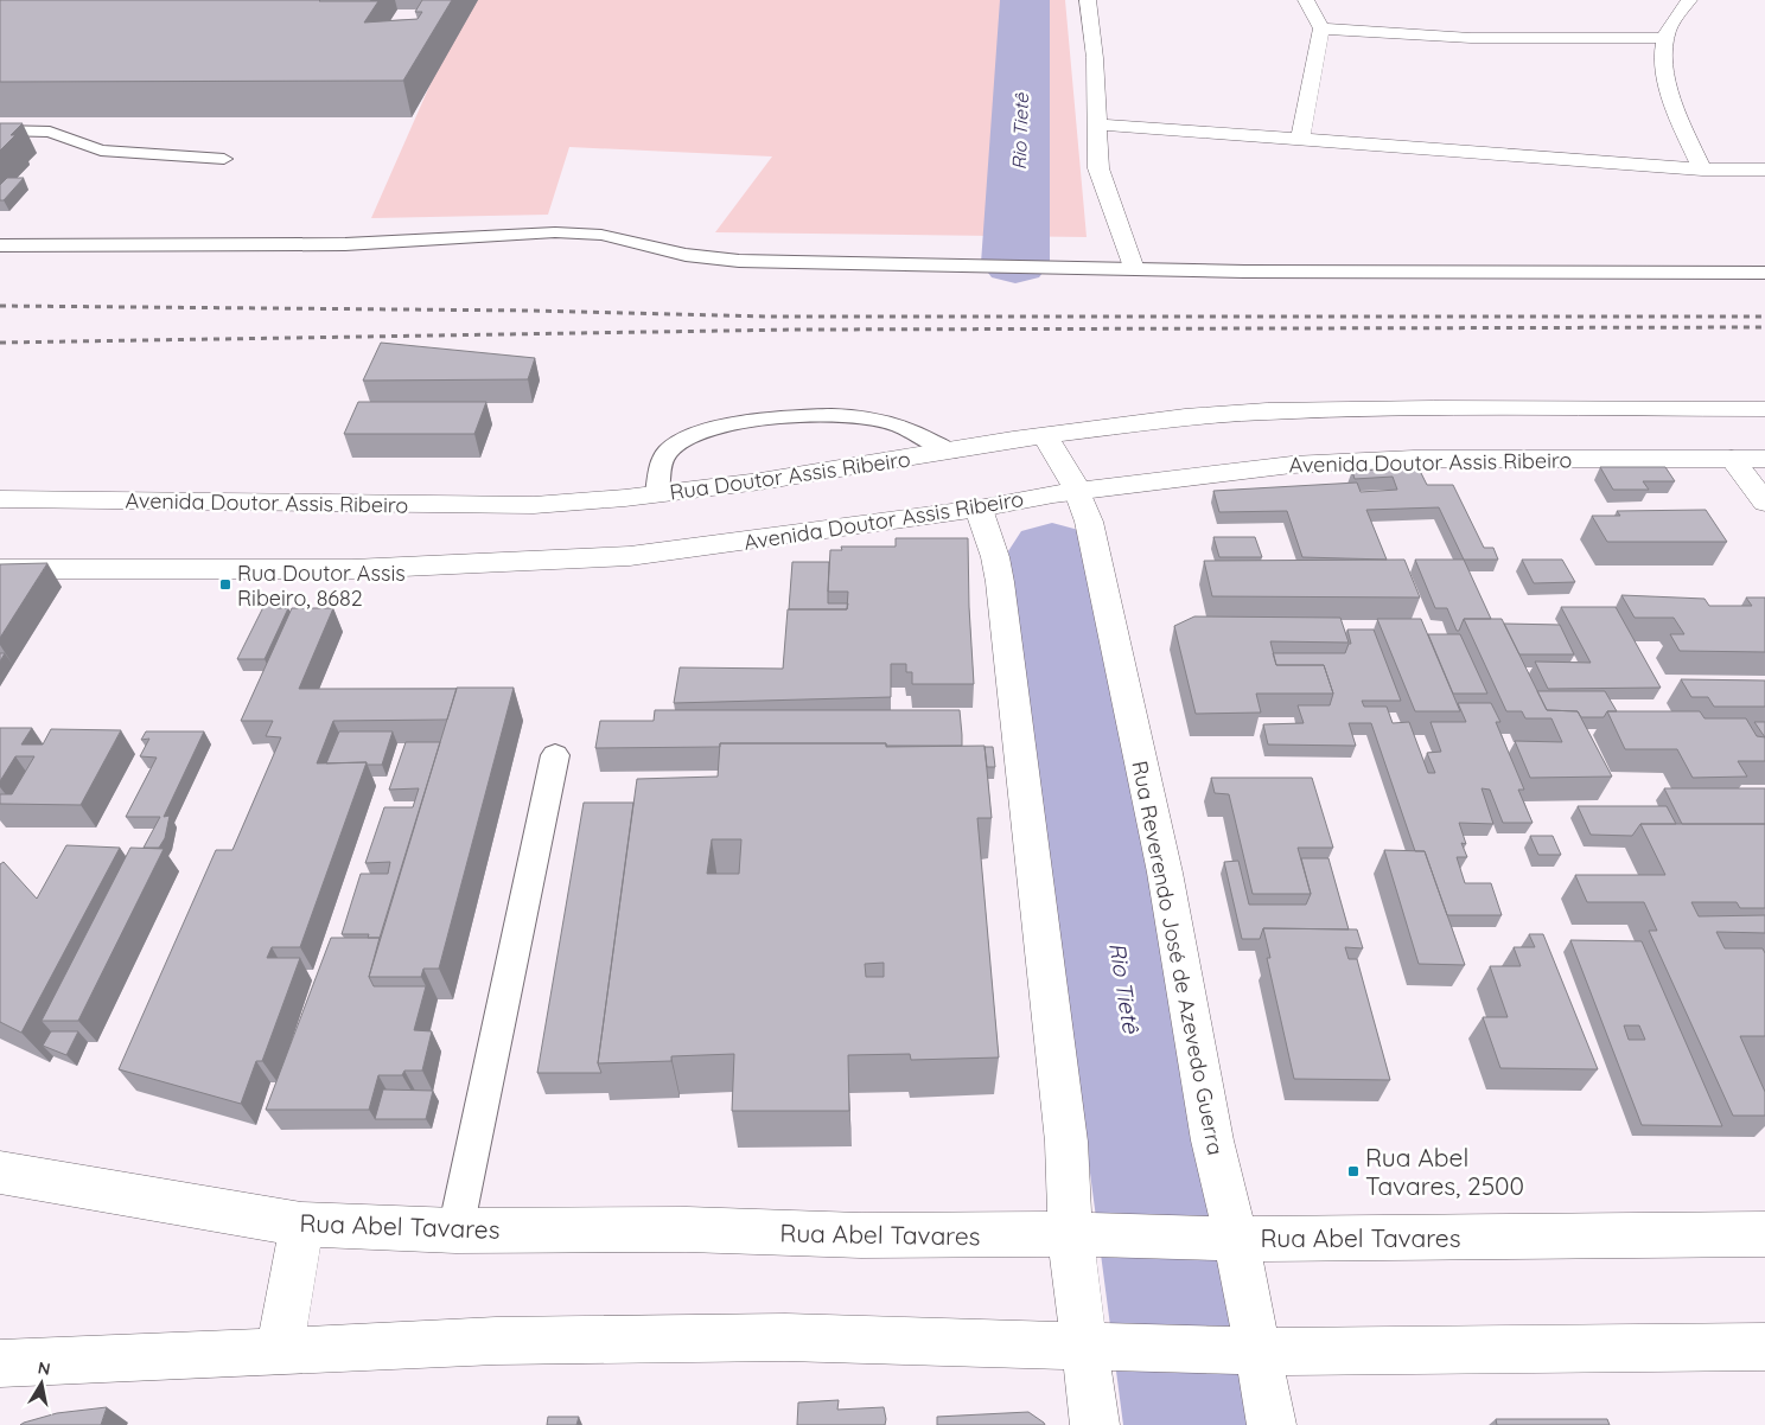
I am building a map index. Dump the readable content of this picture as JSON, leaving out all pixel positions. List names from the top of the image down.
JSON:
{
  "streets": {
    "street": [
      "Avenida Doutor Assis Ribeiro",
      "Rua Doutor Assis Ribeiro",
      "Rua Reverendo José de Azevedo Guerra",
      "Rua Abel Tavares"
    ]
  },
  "crossings": [
    ["Avenida Doutor Assis Ribeiro", "Rua Doutor Assis Ribeiro"],
    ["Avenida Doutor Assis Ribeiro", "Rua Reverendo José de Azevedo Guerra"],
    ["Rua Doutor Assis Ribeiro", "Rua Reverendo José de Azevedo Guerra"],
    ["Rua Reverendo José de Azevedo Guerra", "Rua Abel Tavares"]
  ],
  "water": ["Rio Tietê"],
  "places": {
    "transit": ["Rua Doutor Assis Ribeiro, 8682", "Rua Abel Tavares, 2500"]
  },
  "north": "top"
}
